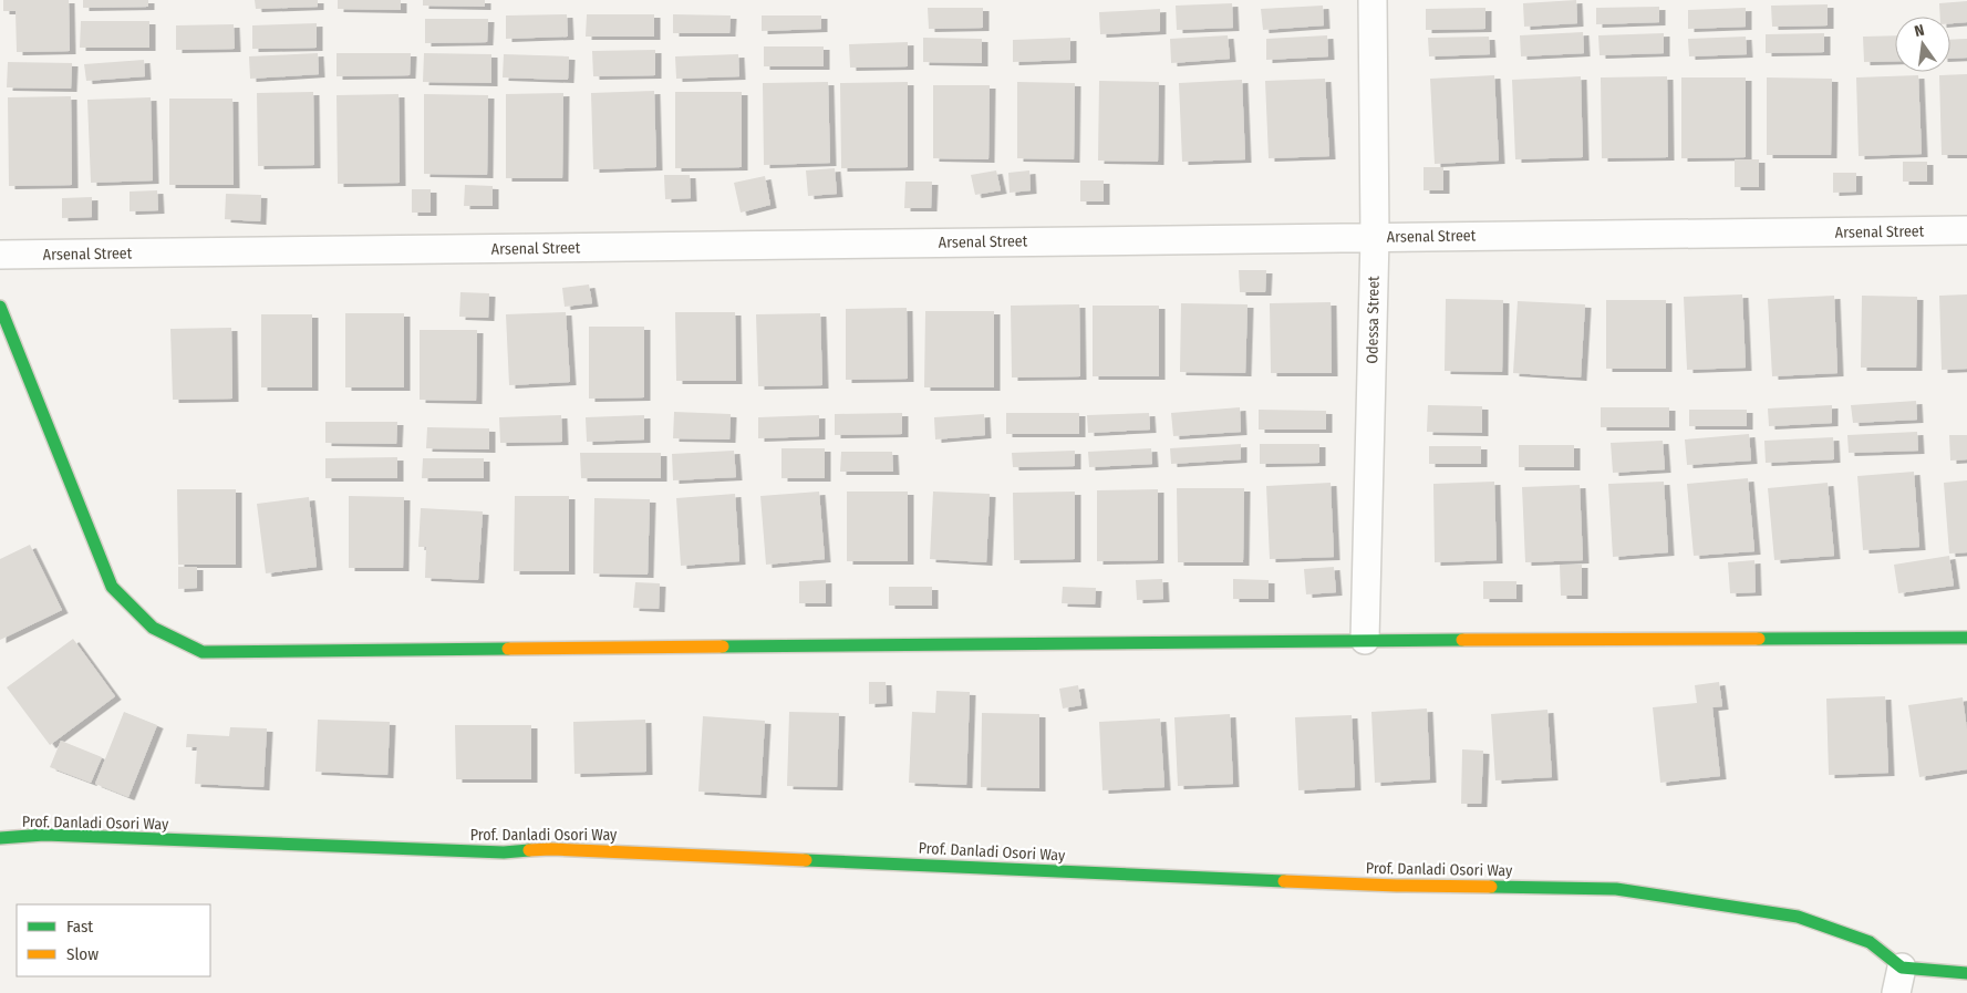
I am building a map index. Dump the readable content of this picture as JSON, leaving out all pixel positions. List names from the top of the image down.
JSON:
{
  "streets": {
    "street": ["Arsenal Street", "Odessa Street", "Prof. Danladi Osori Way"]
  },
  "crossings": [
    ["Arsenal Street", "Odessa Street"]
  ],
  "legend": ["Fast", "Slow"],
  "north": "top"
}
